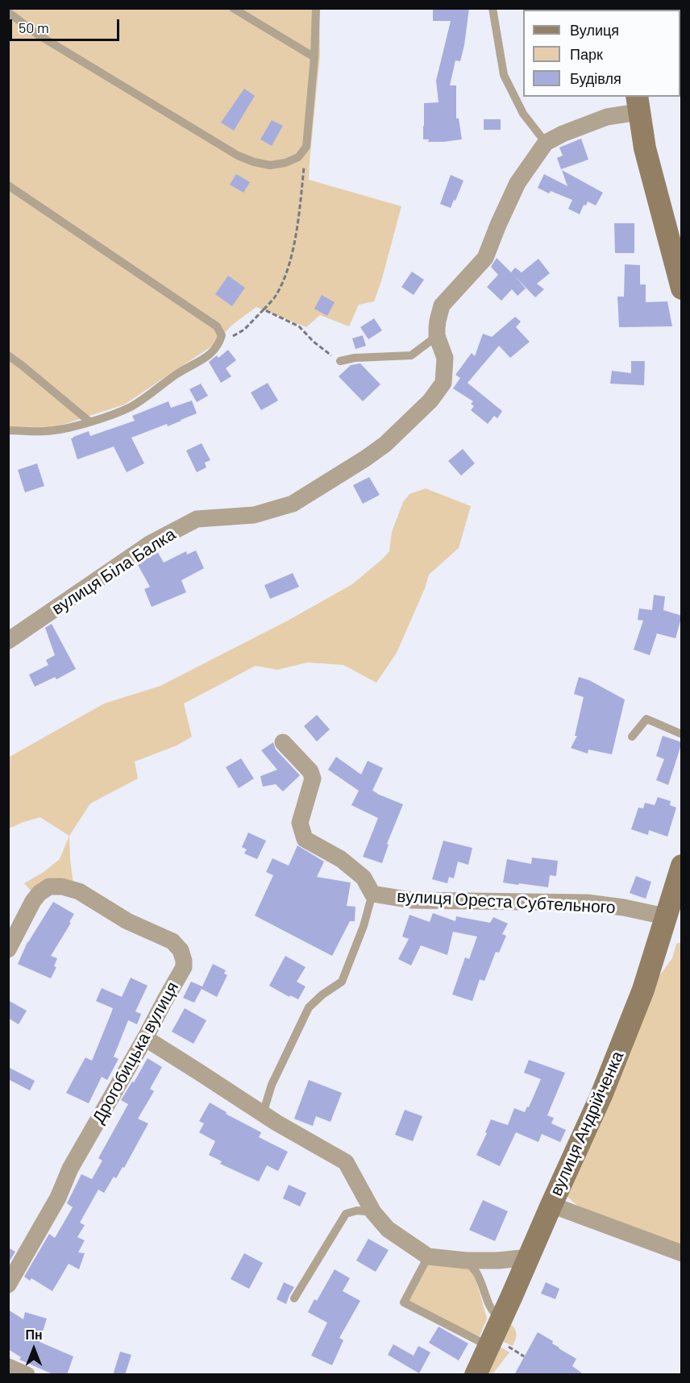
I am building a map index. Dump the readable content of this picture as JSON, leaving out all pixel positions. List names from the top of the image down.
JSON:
{
  "streets": {
    "street": [
      "вулиця Біла Балка",
      "вулиця Ореста Субтельного",
      "Дрогобицька вулиця",
      "вулиця Андрійченка"
    ]
  },
  "crossings": [
    ["вулиця Ореста Субтельного", "вулиця Андрійченка"]
  ],
  "legend": ["Вулиця", "Парк", "Будівля"],
  "scale_bar": "50 m",
  "north": "top"
}
